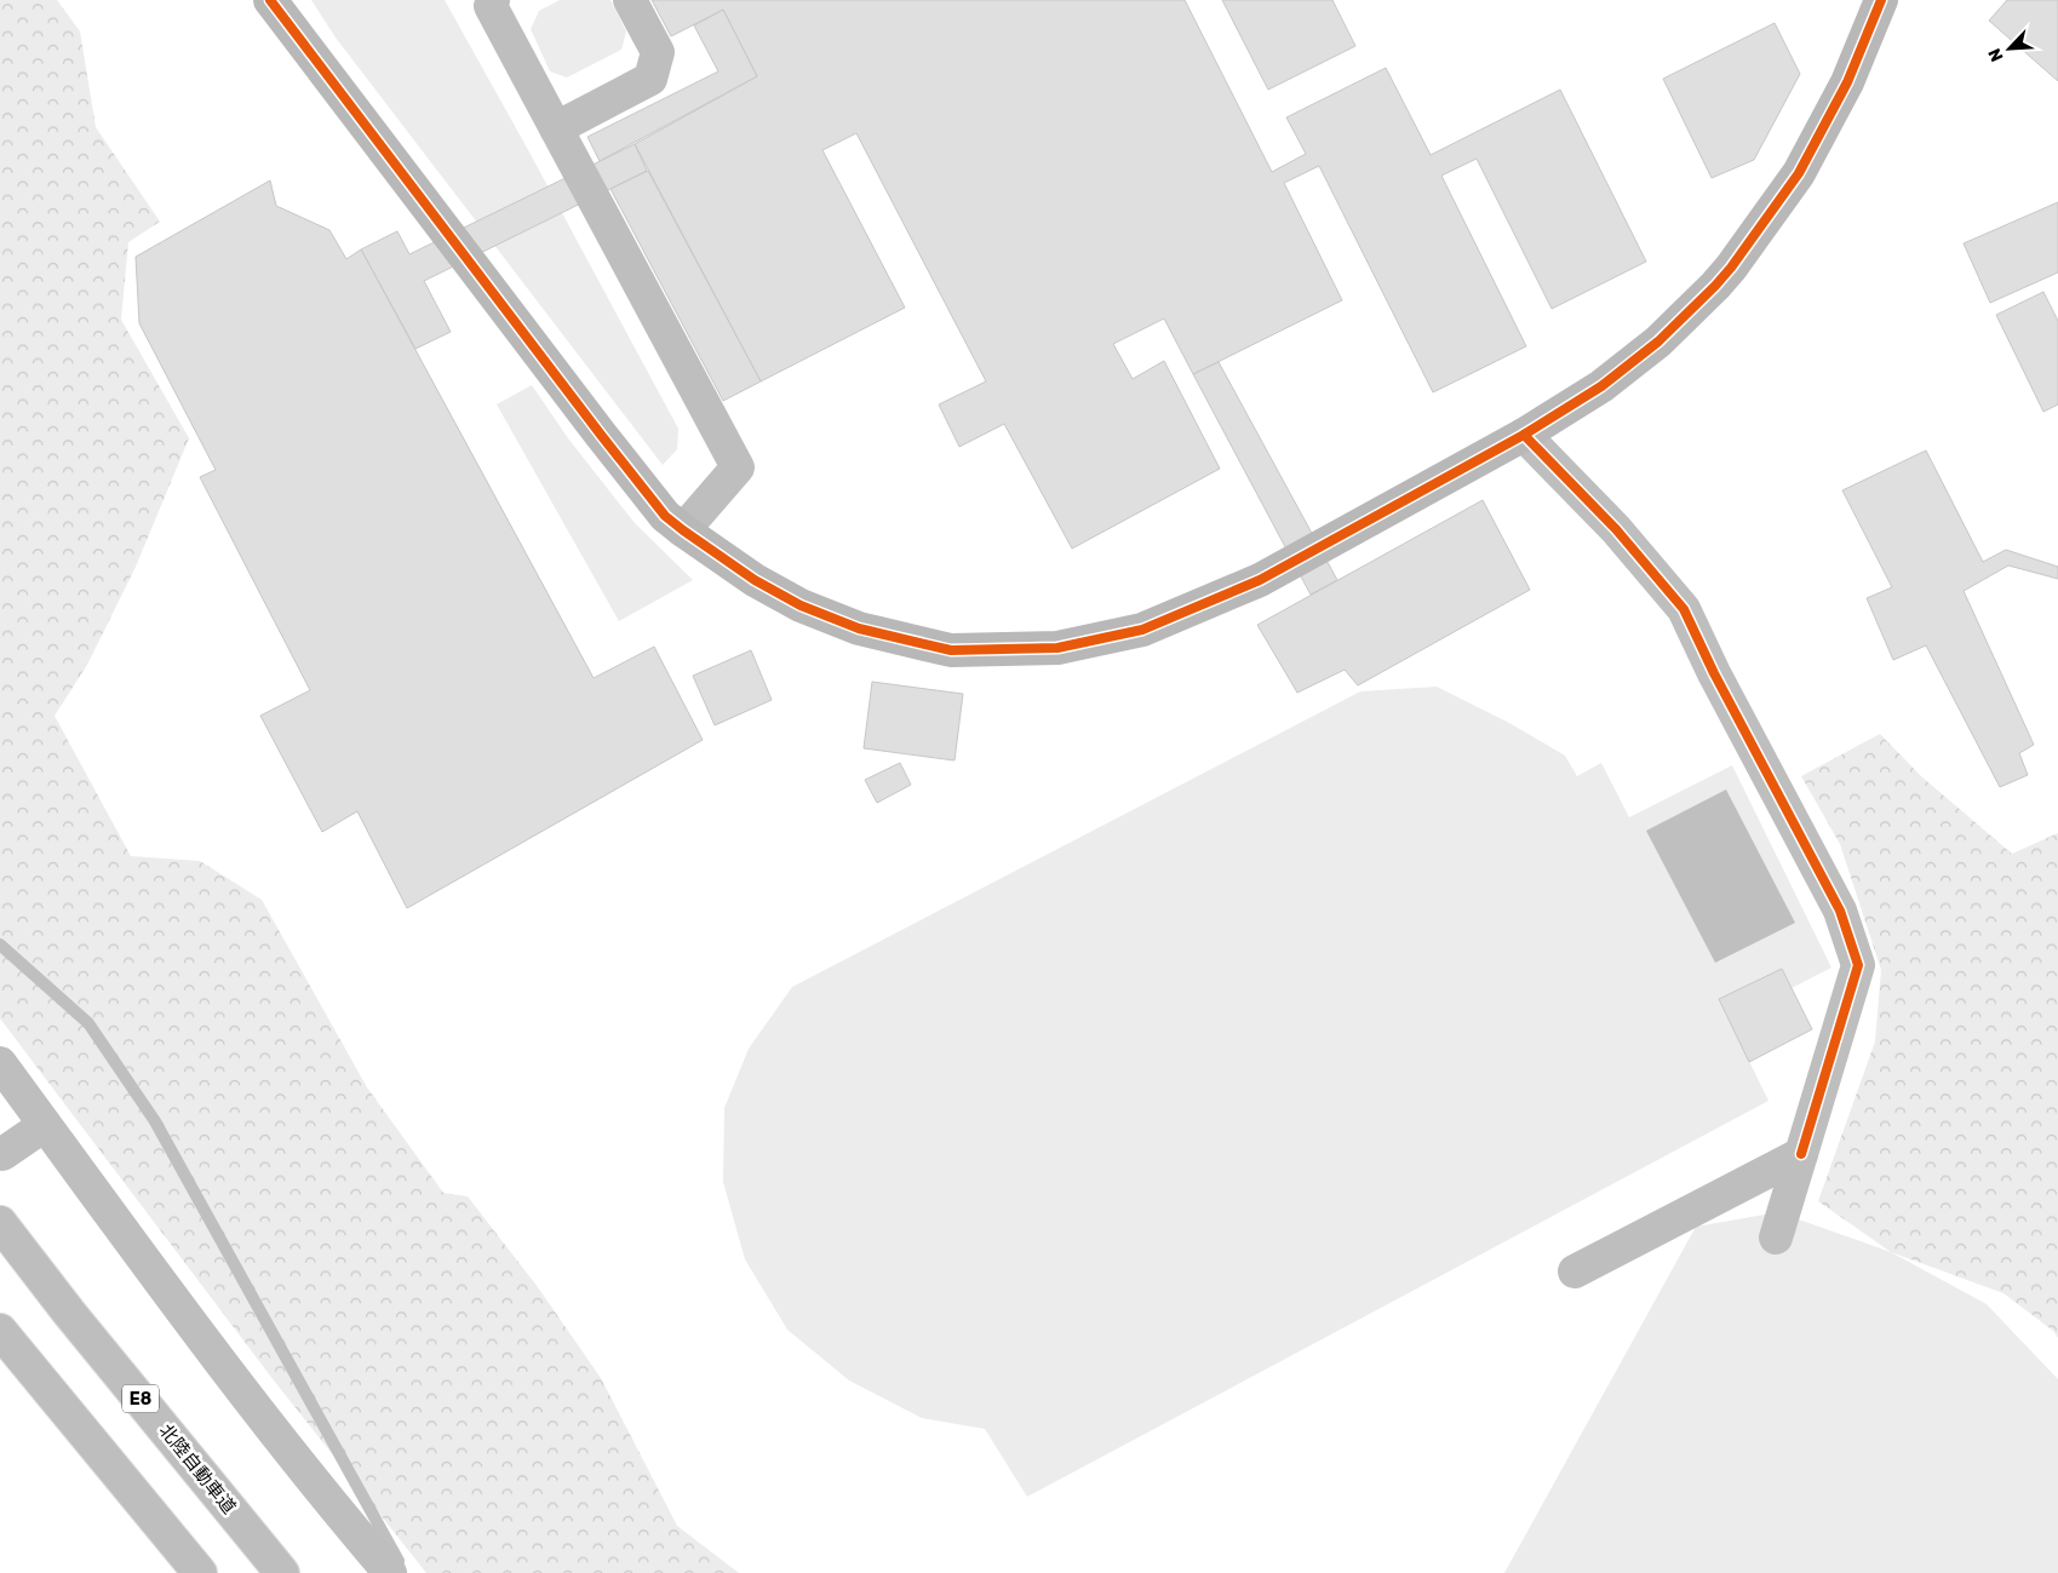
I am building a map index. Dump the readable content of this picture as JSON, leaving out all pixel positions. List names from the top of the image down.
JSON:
{
  "streets": {
    "main road": ["E8", "北陸自動車道"]
  },
  "north": "bottom left"
}
